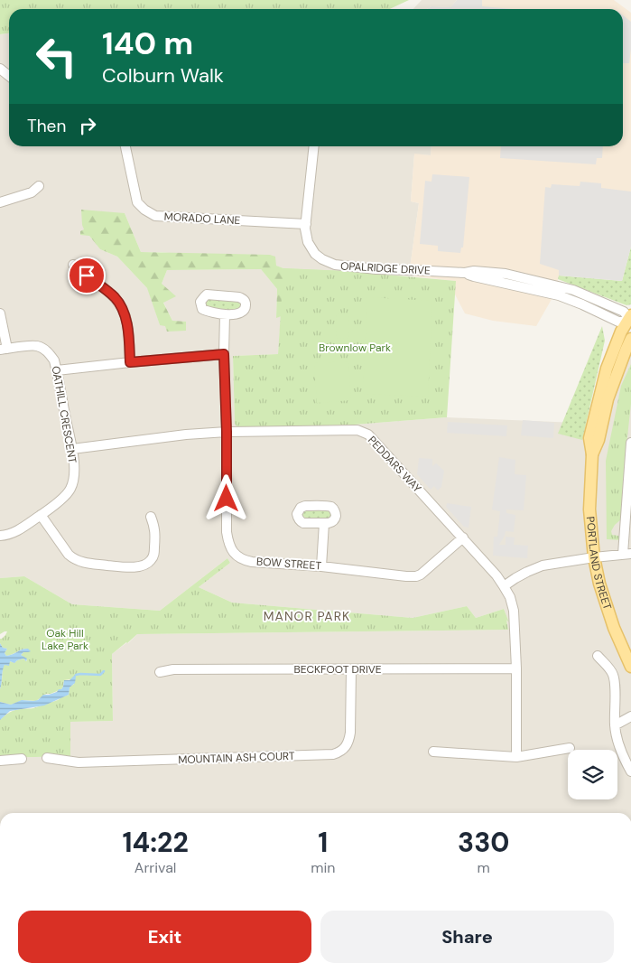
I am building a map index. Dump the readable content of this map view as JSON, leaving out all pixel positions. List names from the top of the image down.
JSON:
{
  "streets": {
    "main road": ["PORTLAND STREET"],
    "street": [
      "MORADO LANE",
      "OPALRIDGE DRIVE",
      "OATHILL CRESCENT",
      "PEDDARS WAY",
      "BOW STREET",
      "BECKFOOT DRIVE",
      "MOUNTAIN ASH COURT"
    ]
  },
  "crossings": [
    ["MORADO LANE", "OPALRIDGE DRIVE"],
    ["OPALRIDGE DRIVE", "PORTLAND STREET"],
    ["OATHILL CRESCENT", "PEDDARS WAY"],
    ["PEDDARS WAY", "BOW STREET"],
    ["PEDDARS WAY", "BECKFOOT DRIVE"],
    ["BECKFOOT DRIVE", "MOUNTAIN ASH COURT"]
  ],
  "districts": ["MANOR PARK"],
  "parks": ["Brownlow Park", "Oak Hill Lake Park"],
  "page": {
    "turn": ["140 m", "Colburn Walk"],
    "then": "Then",
    "eta": [
      "14:22",
      "Arrival",
      "1",
      "min",
      "330",
      "m"
    ],
    "buttons": ["Exit", "Share"]
  }
}
